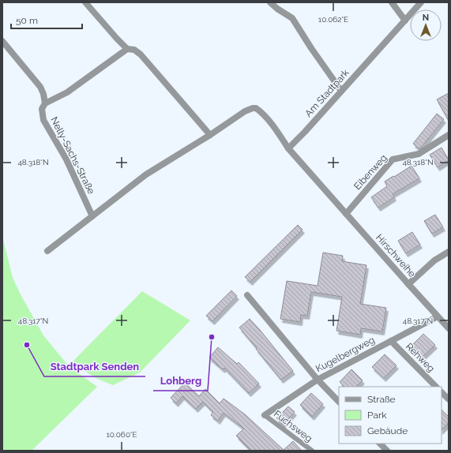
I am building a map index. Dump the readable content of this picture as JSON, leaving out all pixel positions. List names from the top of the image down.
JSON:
{
  "streets": {
    "street": [
      "Am Stadtpark",
      "Nelly-Sachs-Straße",
      "Eibenweg",
      "Hirschweihe",
      "Kugelbergweg",
      "Rehweg"
    ],
    "lane": ["Fuchsweg"]
  },
  "crossings": [
    ["Am Stadtpark", "Hirschweihe"],
    ["Eibenweg", "Hirschweihe"],
    ["Hirschweihe", "Kugelbergweg"],
    ["Kugelbergweg", "Rehweg"],
    ["Kugelbergweg", "Fuchsweg"]
  ],
  "places": ["Lohberg", "Stadtpark Senden"],
  "legend": ["Straße", "Park", "Gebäude"],
  "scale_bar": "50 m",
  "north": "top",
  "coordinates": [
    "10.062°E",
    "48.318°N",
    "48.317°N",
    "10.060°E"
  ]
}
